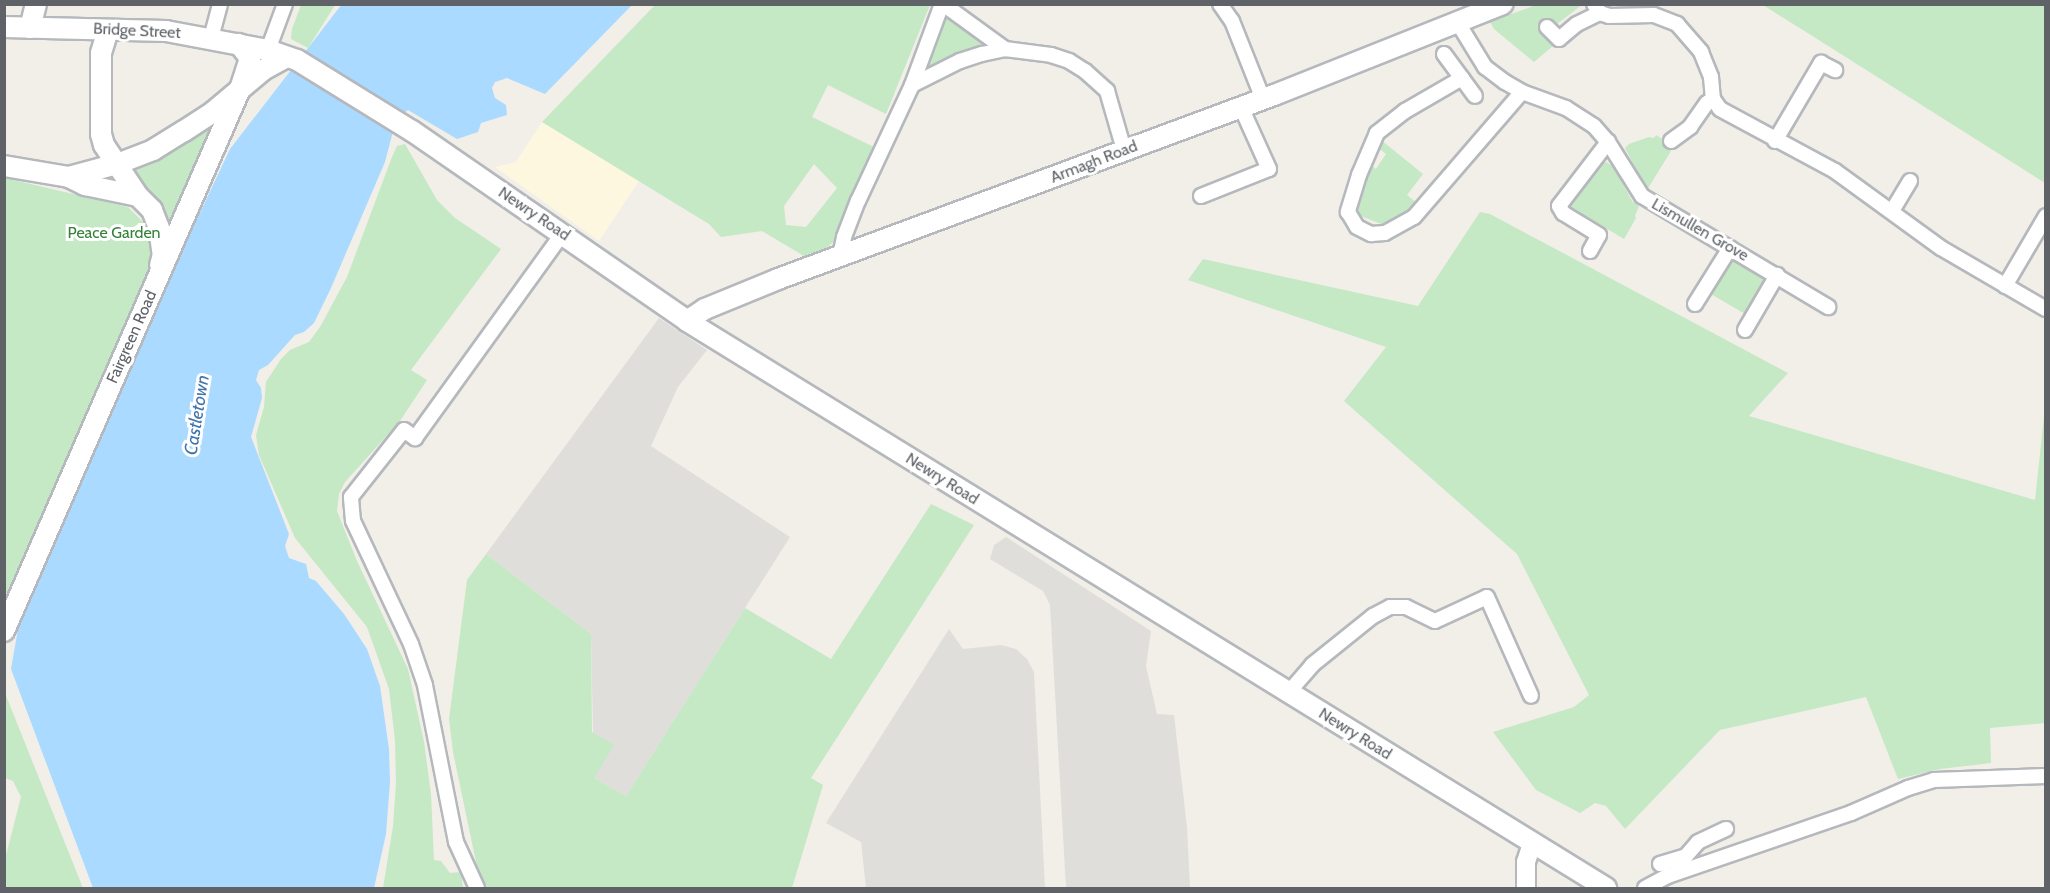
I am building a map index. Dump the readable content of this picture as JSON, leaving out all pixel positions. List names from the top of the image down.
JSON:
{
  "streets": {
    "main road": [
      "Bridge Street",
      "Armagh Road",
      "Newry Road",
      "Fairgreen Road"
    ],
    "street": ["Lismullen Grove"]
  },
  "crossings": [
    ["Bridge Street", "Newry Road"],
    ["Bridge Street", "Fairgreen Road"],
    ["Armagh Road", "Newry Road"],
    ["Armagh Road", "Lismullen Grove"]
  ],
  "water": ["Castletown"],
  "parks": ["Peace Garden"]
}
